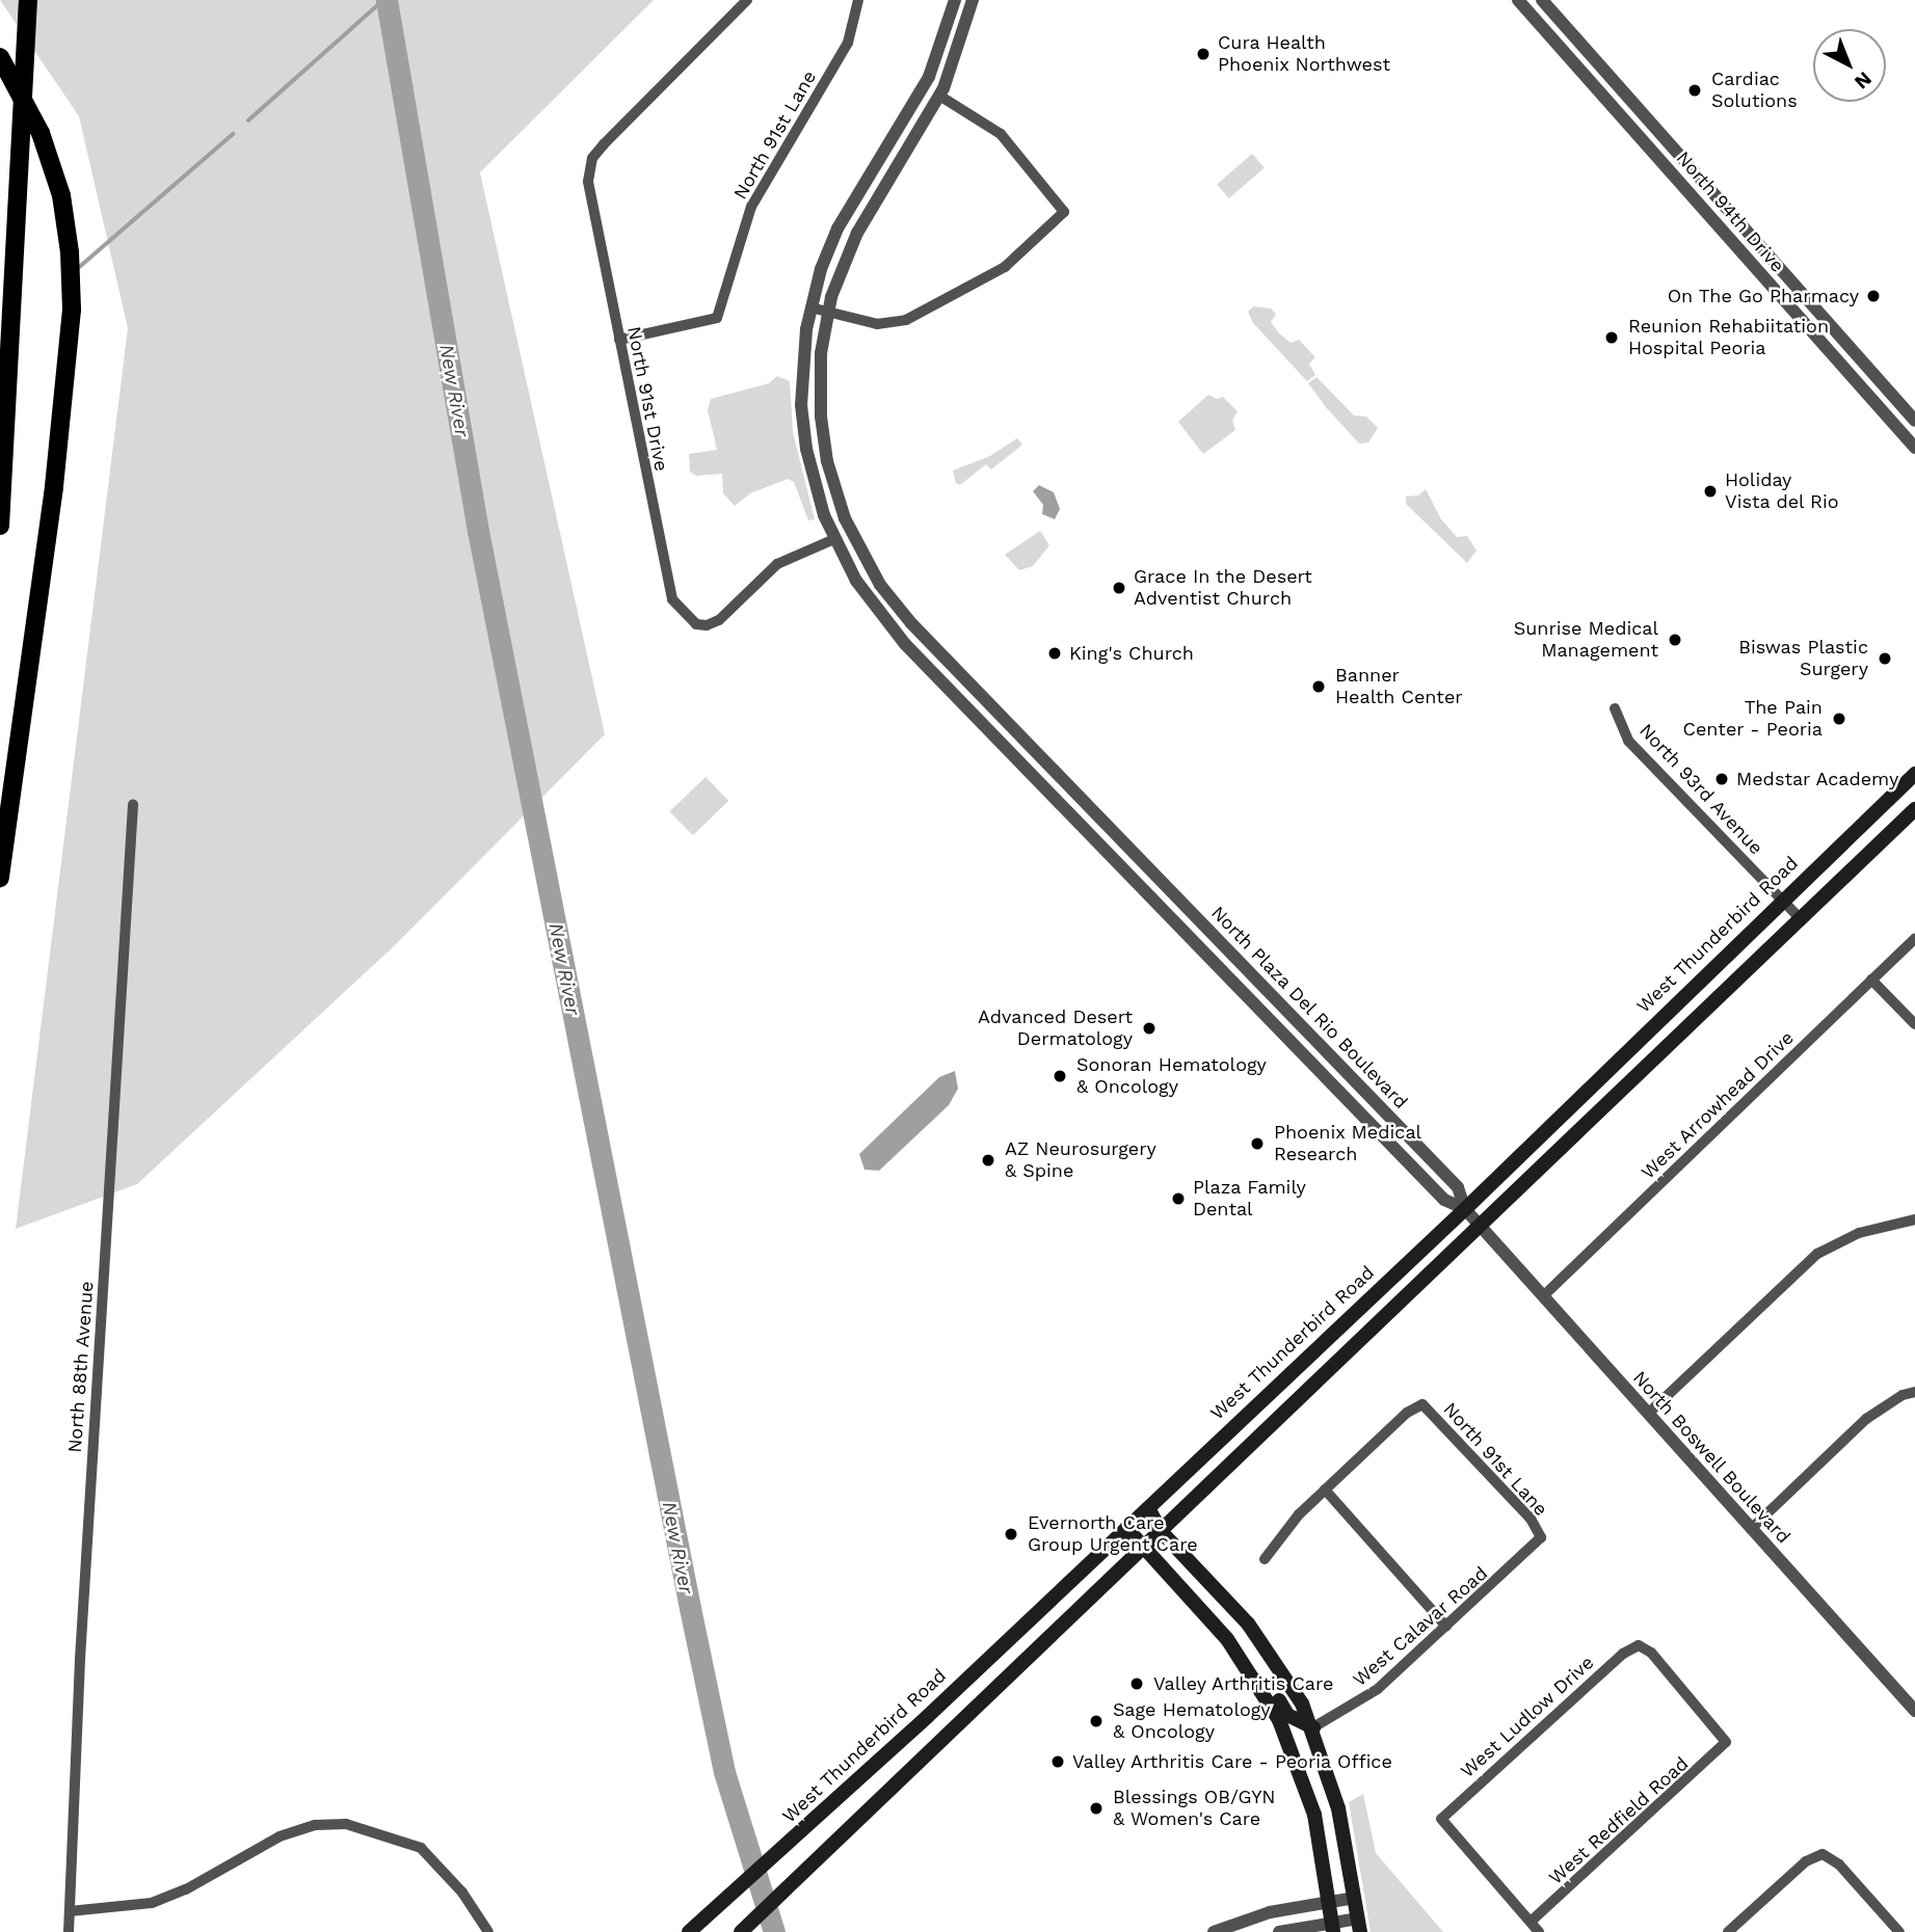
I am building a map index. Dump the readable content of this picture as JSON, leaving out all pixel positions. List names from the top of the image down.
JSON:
{
  "streets": {
    "main road": ["West Thunderbird Road"],
    "street": [
      "North 91st Lane",
      "North 94th Drive",
      "North 91st Drive",
      "North 93rd Avenue",
      "North Plaza Del Rio Boulevard",
      "West Arrowhead Drive",
      "North 88th Avenue",
      "North Boswell Boulevard",
      "West Calavar Road",
      "West Ludlow Drive",
      "West Redfield Road"
    ]
  },
  "crossings": [
    ["North 91st Lane", "North 91st Drive"],
    ["North 91st Lane", "West Calavar Road"],
    ["North 91st Drive", "North Plaza Del Rio Boulevard"],
    ["North 93rd Avenue", "West Thunderbird Road"],
    ["West Thunderbird Road", "North Plaza Del Rio Boulevard"],
    ["West Arrowhead Drive", "North Boswell Boulevard"],
    ["West Ludlow Drive", "West Redfield Road"]
  ],
  "water": ["New River"],
  "places": [
    "Cura Health Phoenix Northwest",
    "Cardiac Solutions",
    "On The Go Pharmacy",
    "Reunion Rehabiitation Hospital Peoria",
    "Holiday Vista del Rio",
    "Grace In the Desert Adventist Church",
    "Sunrise Medical Management",
    "King's Church",
    "Biswas Plastic Surgery",
    "Banner Health Center",
    "The Pain Center - Peoria",
    "Medstar Academy",
    "Advanced Desert Dermatology",
    "Sonoran Hematology & Oncology",
    "Phoenix Medical Research",
    "AZ Neurosurgery & Spine",
    "Plaza Family Dental",
    "Evernorth Care Group Urgent Care",
    "Valley Arthritis Care",
    "Sage Hematology & Oncology",
    "Valley Arthritis Care - Peoria Office",
    "Blessings OB/GYN & Women's Care"
  ],
  "north": "bottom right"
}
